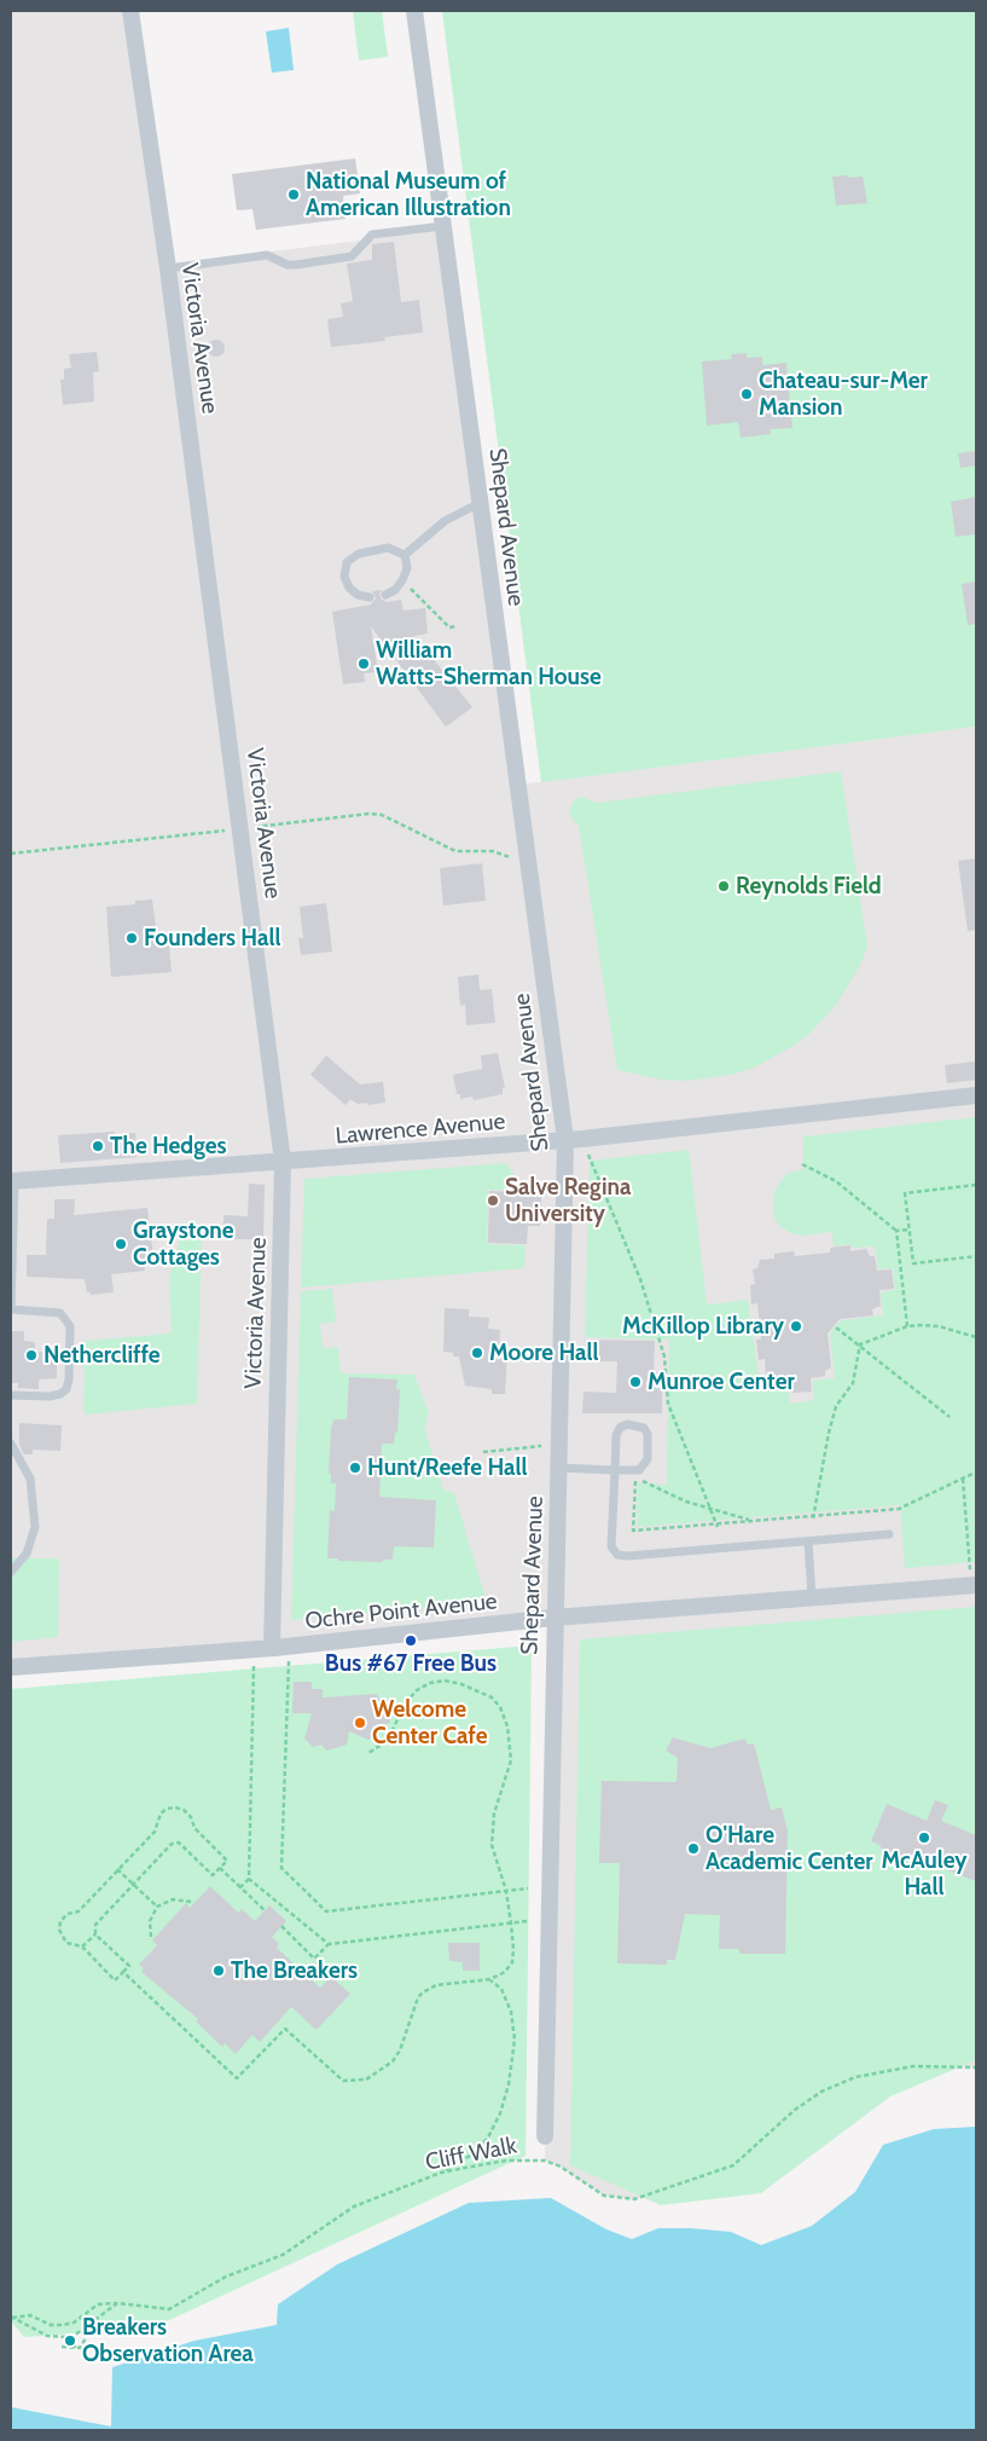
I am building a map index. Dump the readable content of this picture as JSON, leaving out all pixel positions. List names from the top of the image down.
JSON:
{
  "streets": {
    "street": [
      "Victoria Avenue",
      "Shepard Avenue",
      "Lawrence Avenue",
      "Ochre Point Avenue"
    ],
    "path": ["Cliff Walk"]
  },
  "crossings": [
    ["Victoria Avenue", "Lawrence Avenue"],
    ["Victoria Avenue", "Ochre Point Avenue"],
    ["Shepard Avenue", "Lawrence Avenue"],
    ["Shepard Avenue", "Ochre Point Avenue"]
  ],
  "places": [
    "National Museum of American Illustration",
    "Chateau-sur-Mer Mansion",
    "William Watts-Sherman House",
    "Reynolds Field",
    "Founders Hall",
    "The Hedges",
    "Salve Regina University",
    "Graystone Cottages",
    "McKillop Library",
    "Moore Hall",
    "Nethercliffe",
    "Munroe Center",
    "Hunt/Reefe Hall",
    "Bus #67 Free Bus",
    "Welcome Center Cafe",
    "McAuley Hall",
    "O'Hare Academic Center",
    "The Breakers",
    "Breakers Observation Area"
  ]
}
